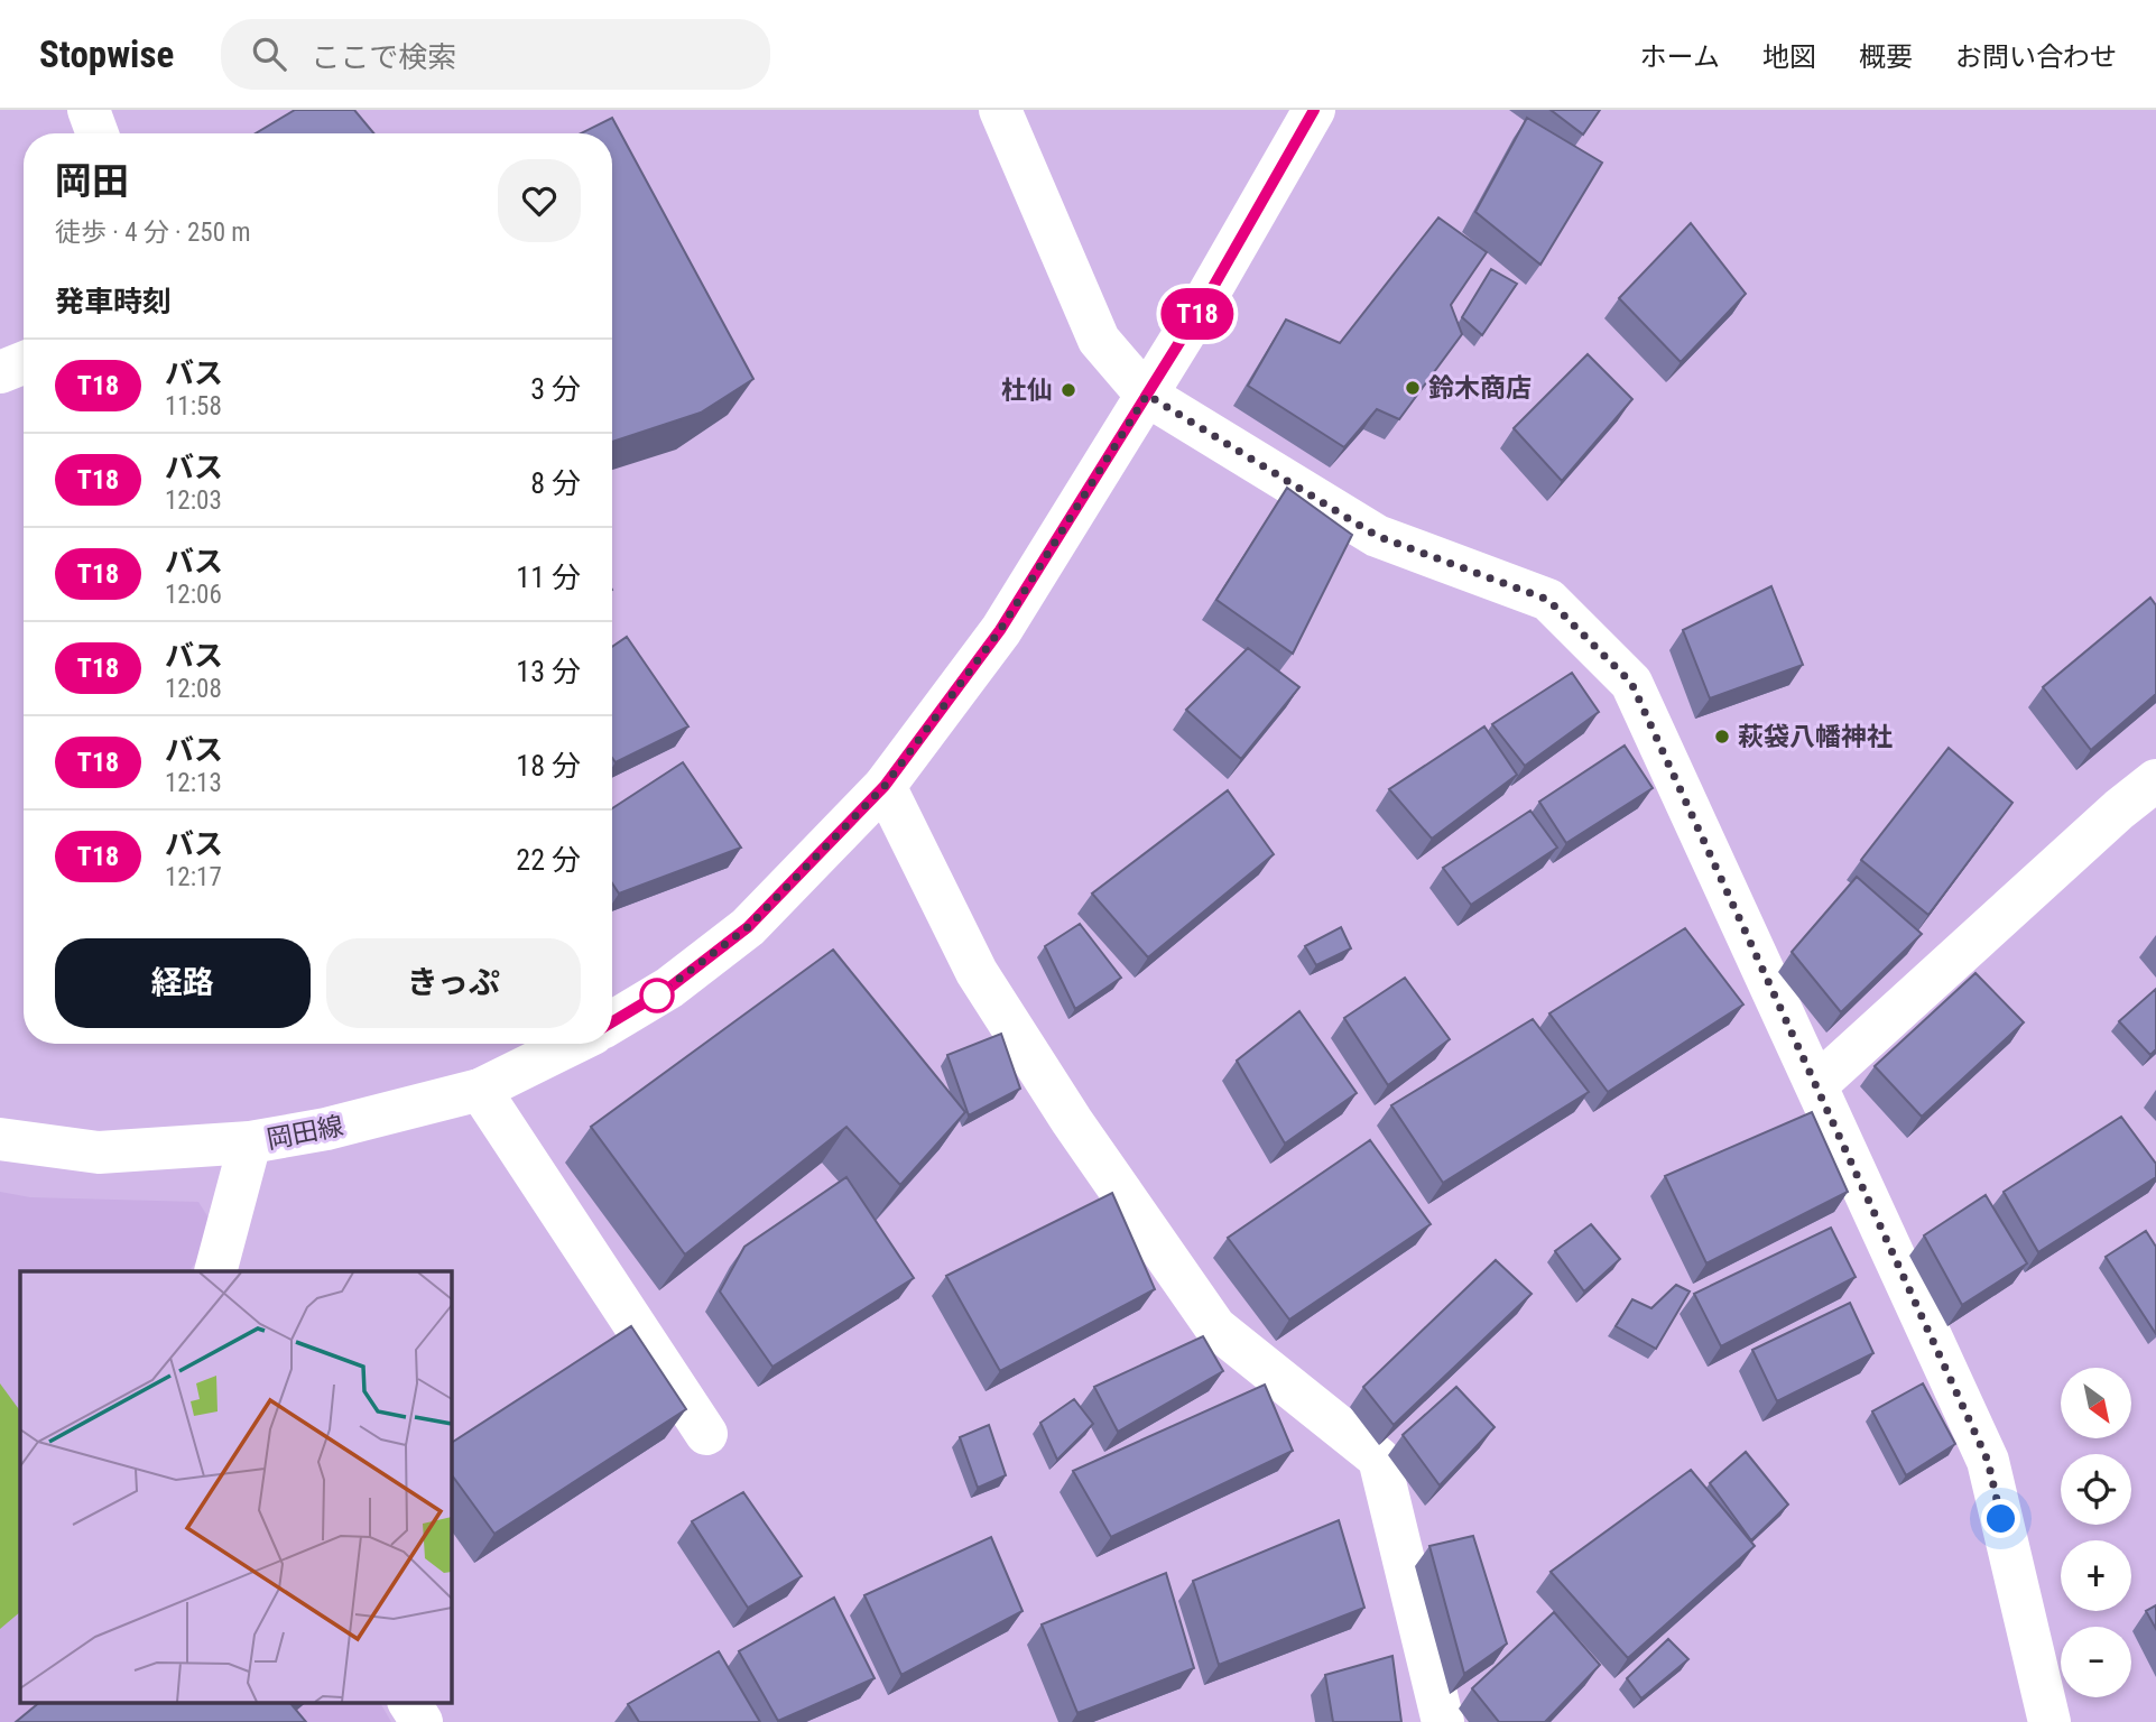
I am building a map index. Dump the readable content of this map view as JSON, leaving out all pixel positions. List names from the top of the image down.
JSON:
{
  "streets": {
    "street": ["岡田線"]
  },
  "places": ["鈴木商店", "杜仙", "萩袋八幡神社"],
  "lines": ["bus line T18"],
  "north": "bottom right",
  "page": {
    "header": "Stopwise",
    "search": "ここで検索",
    "nav": [
      "ホーム",
      "地図",
      "概要",
      "お問い合わせ"
    ],
    "on_map": "T18",
    "heading": [
      ["岡田", "徒歩 · 4 分 · 250 m"],
      "発車時刻"
    ],
    "list": [
      {
        "mark": "T18",
        "name": "バス",
        "note": "11:58",
        "value": "3 分"
      },
      {
        "mark": "T18",
        "name": "バス",
        "note": "12:03",
        "value": "8 分"
      },
      {
        "mark": "T18",
        "name": "バス",
        "note": "12:06",
        "value": "11 分"
      },
      {
        "mark": "T18",
        "name": "バス",
        "note": "12:08",
        "value": "13 分"
      },
      {
        "mark": "T18",
        "name": "バス",
        "note": "12:13",
        "value": "18 分"
      },
      {
        "mark": "T18",
        "name": "バス",
        "note": "12:17",
        "value": "22 分"
      }
    ],
    "buttons": ["経路", "きっぷ"],
    "map_buttons": ["+", "−"]
  }
}
